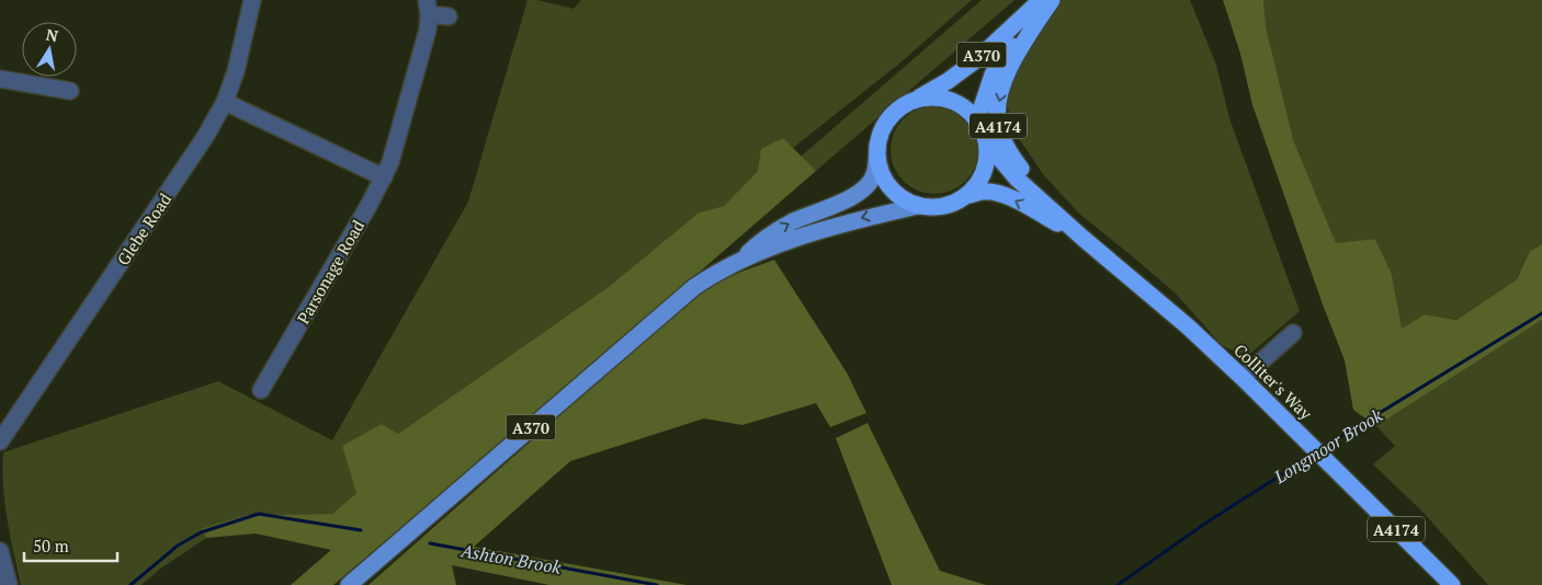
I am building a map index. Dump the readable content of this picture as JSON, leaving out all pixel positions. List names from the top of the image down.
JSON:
{
  "streets": {
    "highway": ["A370", "A4174", "Colliter's Way"],
    "street": ["Glebe Road", "Parsonage Road"]
  },
  "crossings": [
    ["A370", "A4174"],
    ["A370", "Colliter's Way"],
    ["A4174", "Colliter's Way"]
  ],
  "water": ["Longmoor Brook", "Ashton Brook"],
  "scale_bar": "50 m",
  "north": "top"
}
